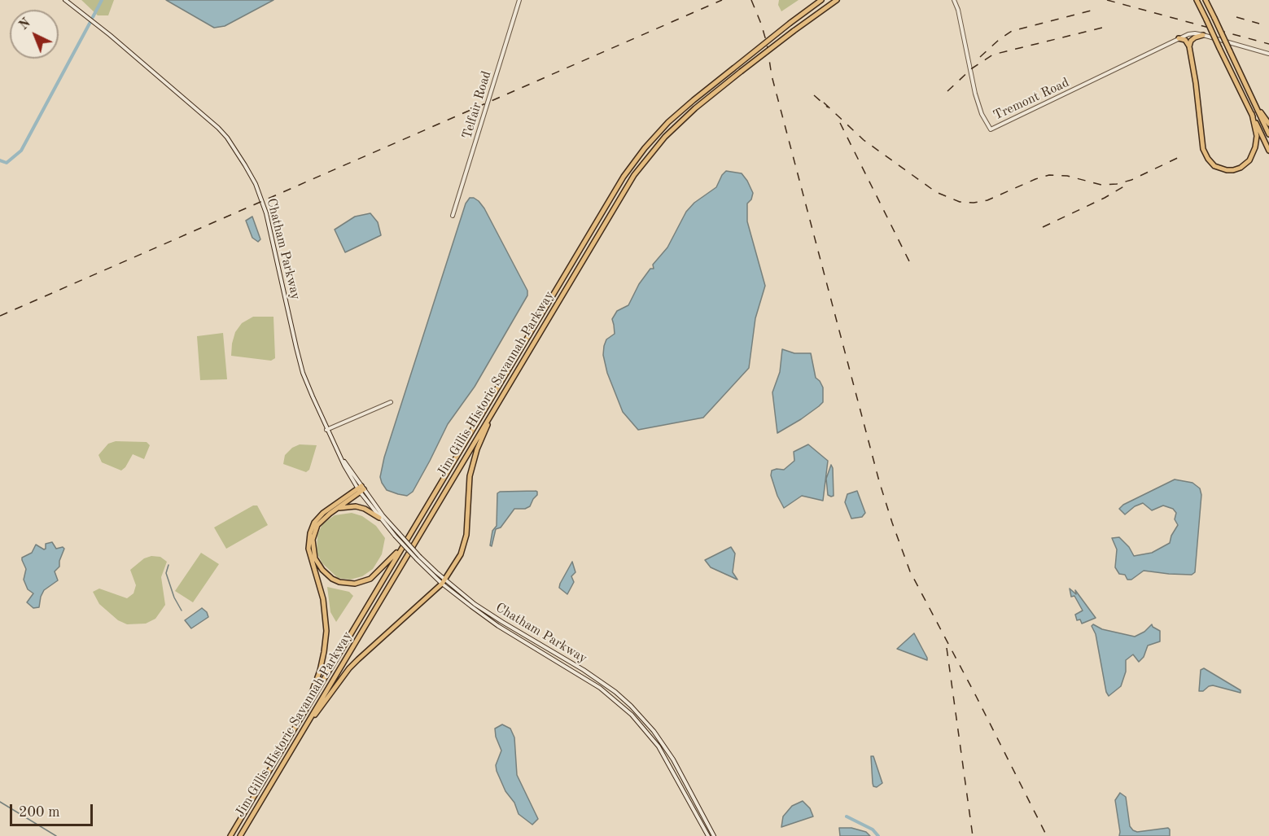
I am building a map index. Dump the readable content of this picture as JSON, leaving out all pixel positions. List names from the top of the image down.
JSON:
{
  "streets": {
    "highway": ["Jim Gillis Historic Savannah Parkway"],
    "main road": ["Tremont Road", "Telfair Road", "Chatham Parkway"]
  },
  "scale_bar": "200 m",
  "north": "top left"
}
